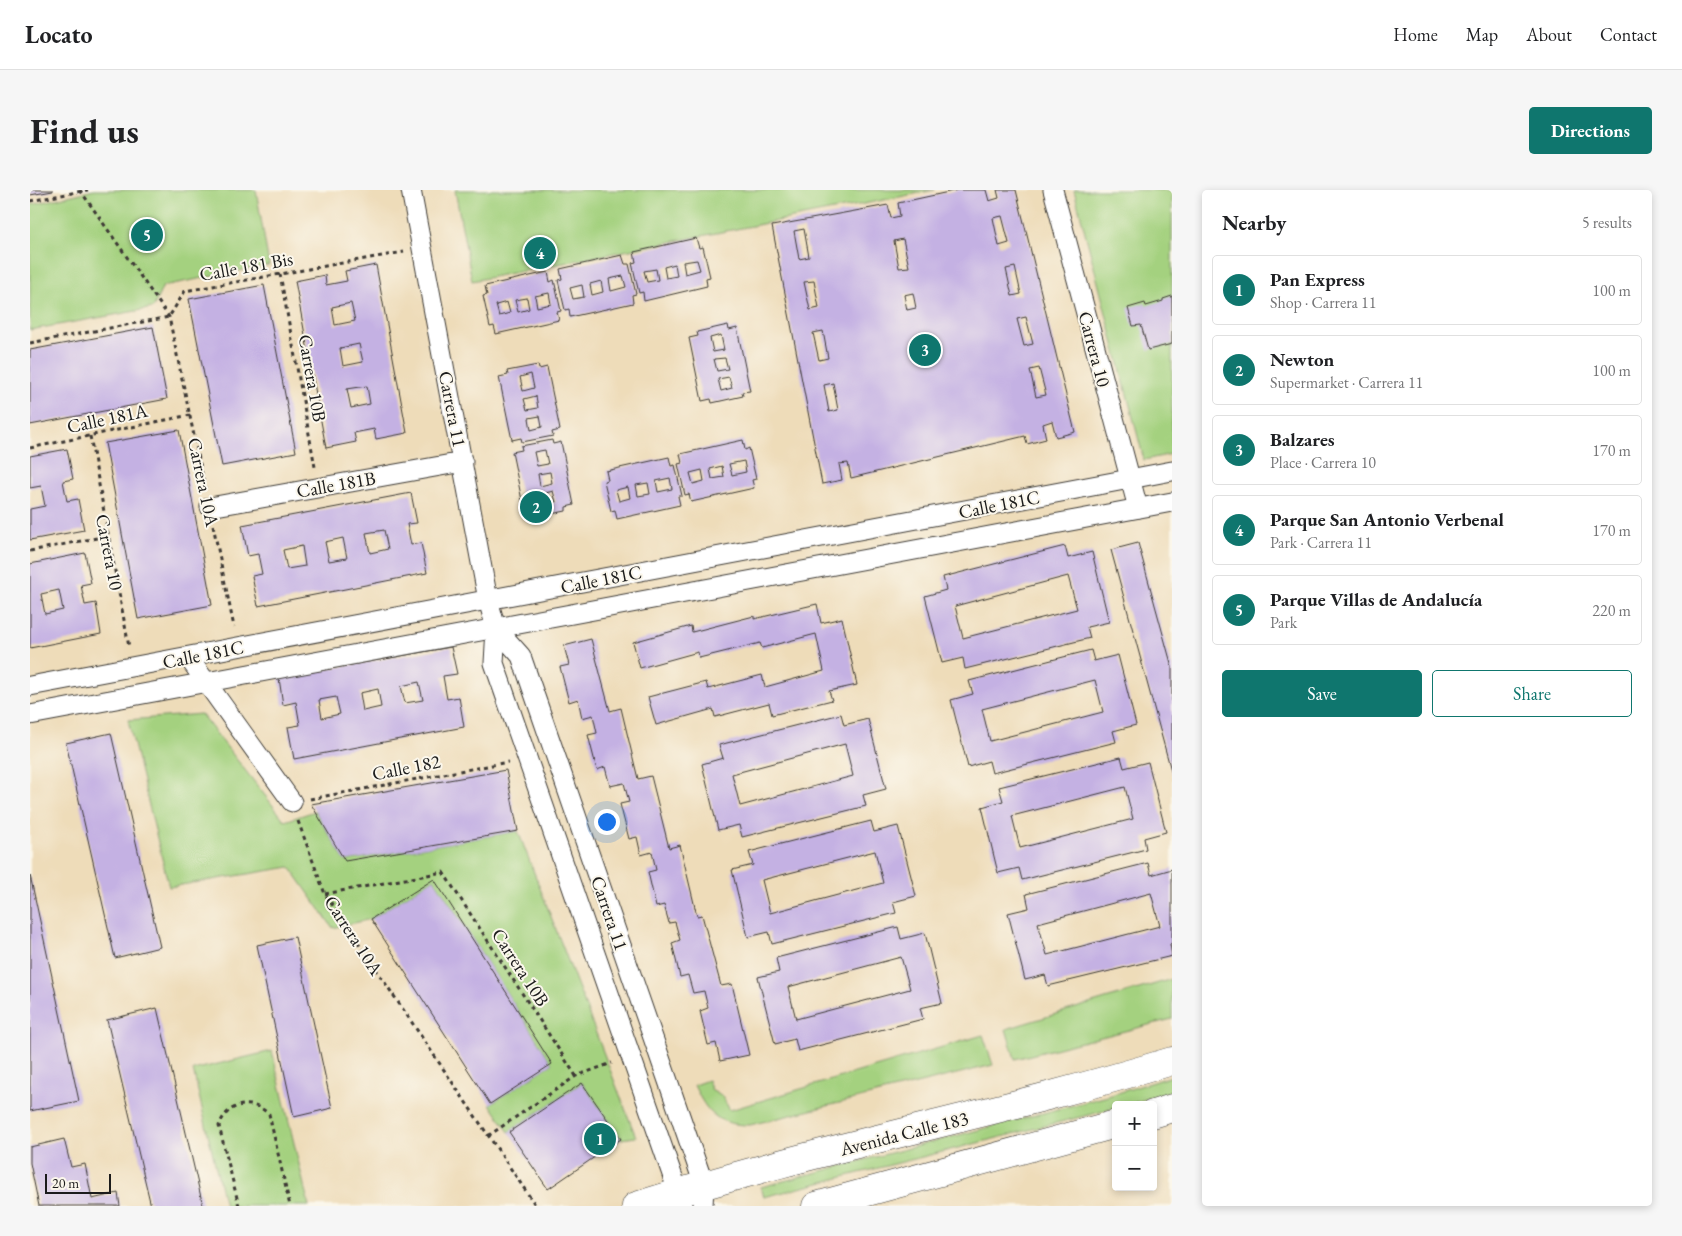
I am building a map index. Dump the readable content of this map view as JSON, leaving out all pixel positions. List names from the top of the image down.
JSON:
{
  "streets": {
    "main road": ["Avenida Calle 183"],
    "street": [
      "Carrera 10",
      "Carrera 11",
      "Calle 181B",
      "Calle 181C"
    ],
    "path": [
      "Calle 181 Bis",
      "Carrera 10B",
      "Calle 181A",
      "Carrera 10A",
      "Calle 182"
    ]
  },
  "crossings": [
    ["Calle 181 Bis", "Carrera 10B"],
    ["Calle 181 Bis", "Carrera 11"],
    ["Calle 181 Bis", "Carrera 10A"],
    ["Carrera 10", "Calle 181A"],
    ["Carrera 10", "Calle 181C"],
    ["Carrera 10B", "Carrera 10A"],
    ["Carrera 10B", "Calle 181B"],
    ["Carrera 11", "Calle 181B"],
    ["Carrera 11", "Calle 181C"],
    ["Carrera 11", "Calle 182"],
    ["Carrera 11", "Avenida Calle 183"],
    ["Calle 181A", "Carrera 10A"],
    ["Carrera 10A", "Calle 181B"],
    ["Carrera 10A", "Calle 181C"],
    ["Carrera 10A", "Calle 182"]
  ],
  "scale_bar": "20 m",
  "page": {
    "header": "Locato",
    "nav": [
      "Home",
      "Map",
      "About",
      "Contact"
    ],
    "buttons": [
      "Directions",
      ["Save", "Share"]
    ],
    "title": "Find us",
    "heading": ["Nearby", "5 results"],
    "pins": [
      "5",
      "4",
      "3",
      "2",
      "1"
    ],
    "list": [
      {
        "mark": "1",
        "name": "Pan Express",
        "note": "Shop · Carrera 11",
        "value": "100 m"
      },
      {
        "mark": "2",
        "name": "Newton",
        "note": "Supermarket · Carrera 11",
        "value": "100 m"
      },
      {
        "mark": "3",
        "name": "Balzares",
        "note": "Place · Carrera 10",
        "value": "170 m"
      },
      {
        "mark": "4",
        "name": "Parque San Antonio Verbenal",
        "note": "Park · Carrera 11",
        "value": "170 m"
      },
      {
        "mark": "5",
        "name": "Parque Villas de Andalucía",
        "note": "Park",
        "value": "220 m"
      }
    ],
    "map_buttons": ["+", "−"],
    "scale": "20 m"
  }
}
